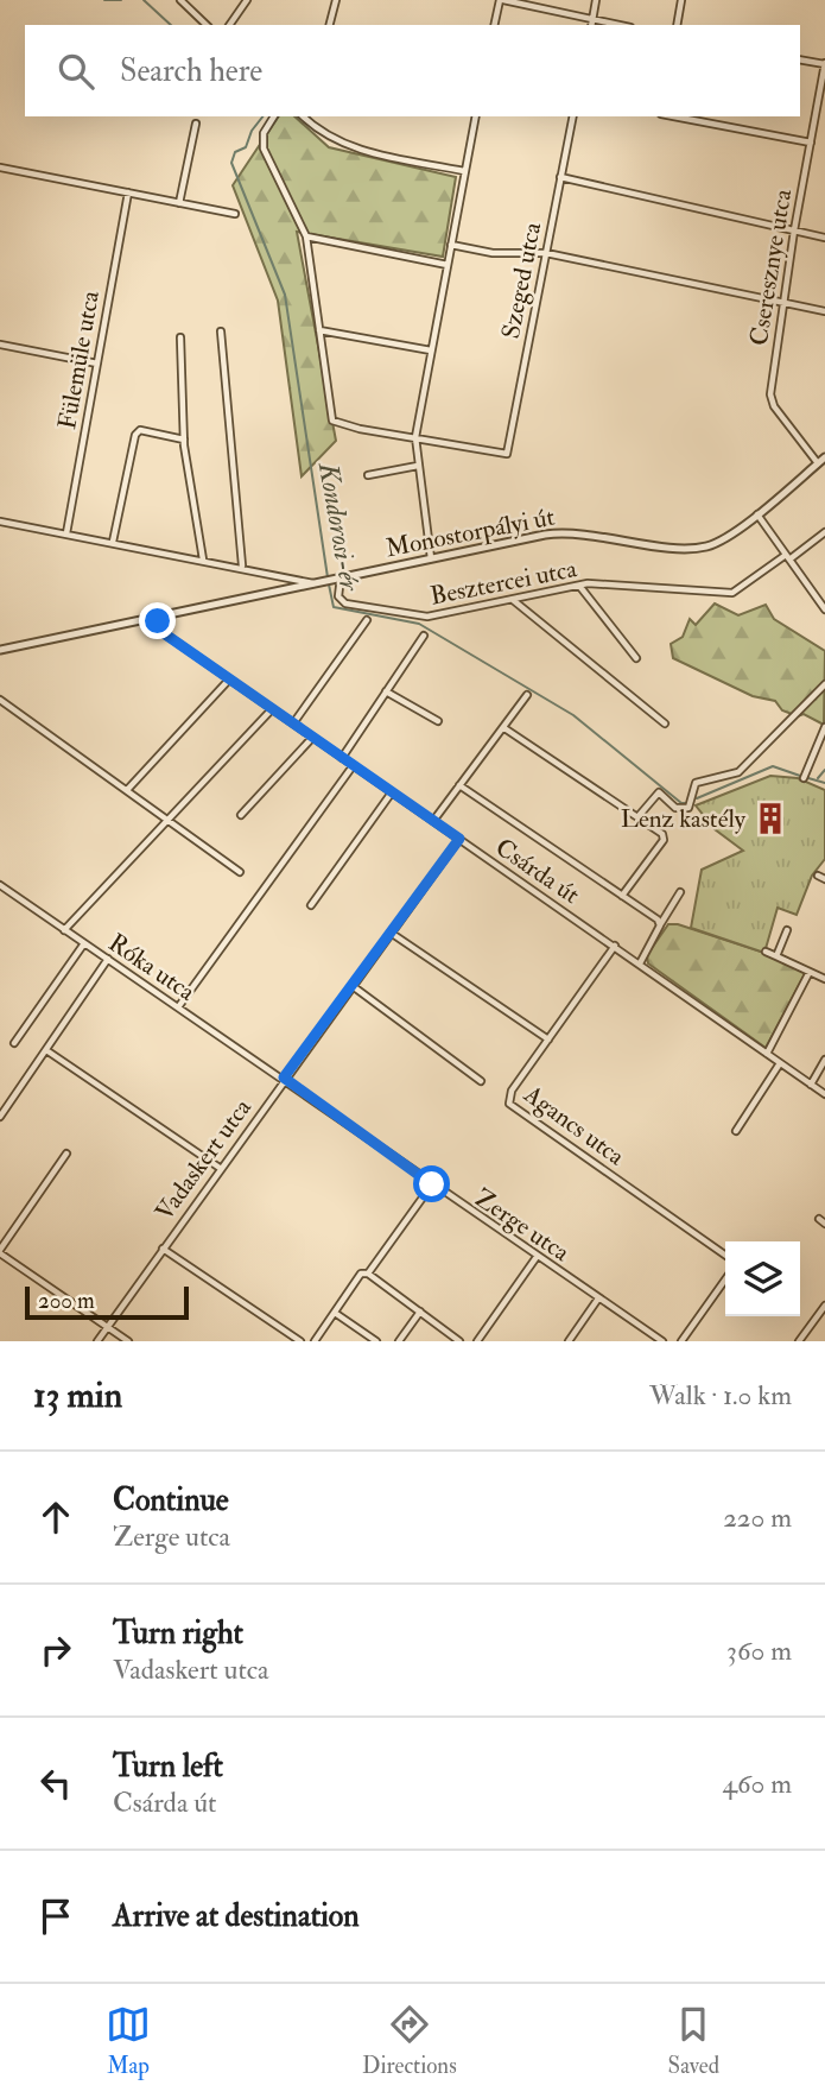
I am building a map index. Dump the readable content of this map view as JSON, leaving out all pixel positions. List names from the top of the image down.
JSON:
{
  "streets": {
    "street": [
      "Cseresznye utca",
      "Szeged utca",
      "Fülemüle utca",
      "Monostorpályi út",
      "Besztercei utca",
      "Csárda út",
      "Róka utca",
      "Agancs utca",
      "Vadaskert utca",
      "Zerge utca"
    ]
  },
  "crossings": [
    ["Cseresznye utca", "Monostorpályi út"],
    ["Monostorpályi út", "Besztercei utca"],
    ["Monostorpályi út", "Csárda út"],
    ["Csárda út", "Agancs utca"],
    ["Csárda út", "Vadaskert utca"],
    ["Róka utca", "Vadaskert utca"],
    ["Róka utca", "Zerge utca"],
    ["Vadaskert utca", "Zerge utca"]
  ],
  "water": ["Kondorosi-ér"],
  "places": {
    "building": ["Lenz kastély"]
  },
  "scale_bar": "200 m",
  "page": {
    "search": "Search here",
    "scale": "200 m",
    "heading": ["13 min", "Walk · 1.0 km"],
    "list": [
      ["Continue", "Zerge utca", "220 m"],
      ["Turn right", "Vadaskert utca", "360 m"],
      ["Turn left", "Csárda út", "460 m"],
      "Arrive at destination"
    ],
    "nav": ["Map", "Directions", "Saved"]
  }
}
